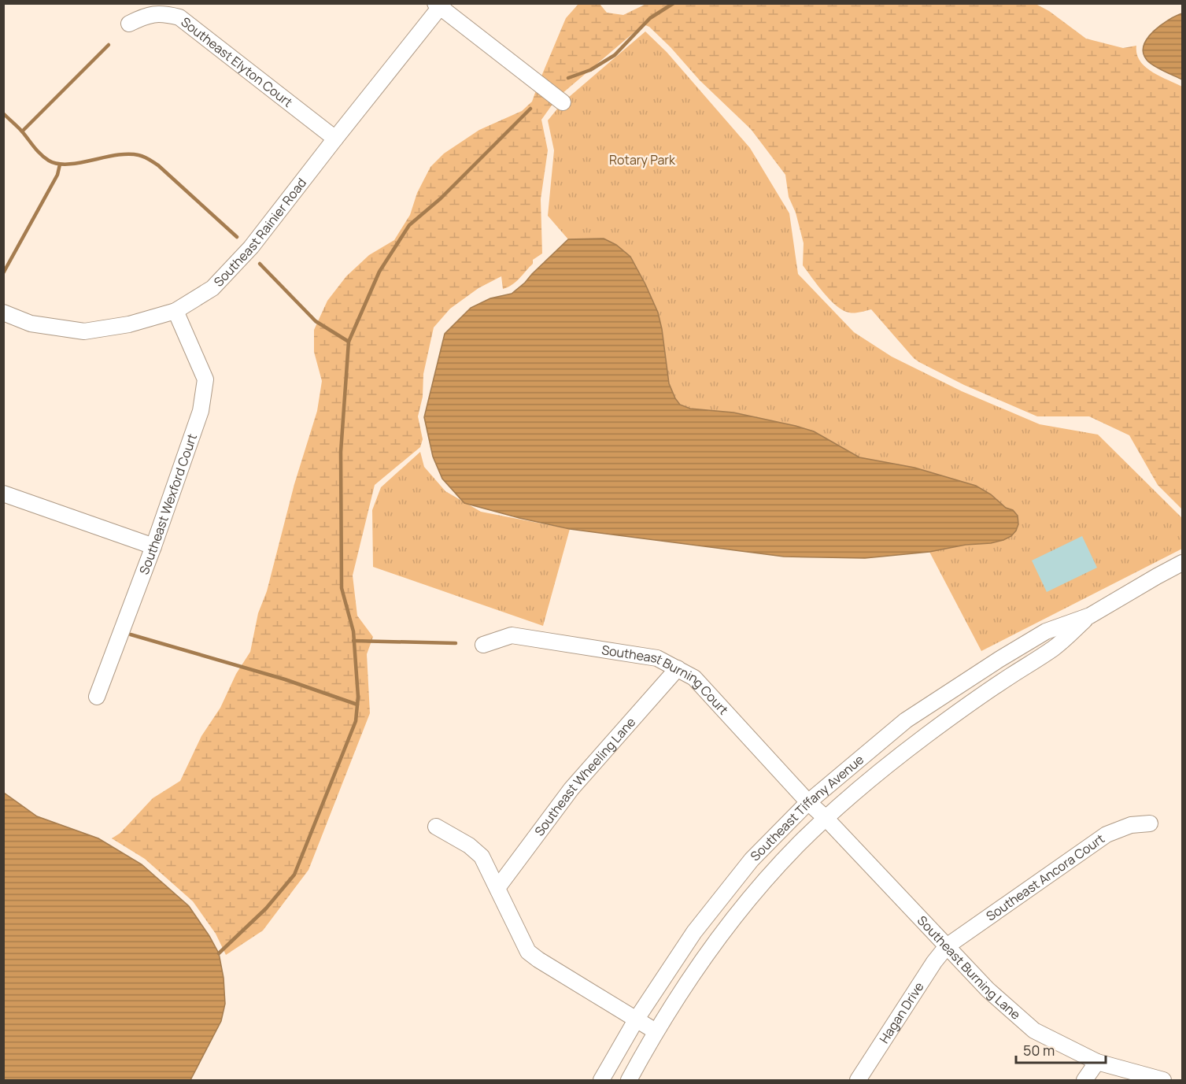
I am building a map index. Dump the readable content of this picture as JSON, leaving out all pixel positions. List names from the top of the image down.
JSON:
{
  "streets": {
    "street": [
      "Southeast Elyton Court",
      "Southeast Rainier Road",
      "Southeast Wexford Court",
      "Southeast Burning Court",
      "Southeast Wheeling Lane",
      "Southeast Tiffany Avenue",
      "Southeast Ancora Court",
      "Southeast Burning Lane",
      "Hagan Drive"
    ]
  },
  "crossings": [
    ["Southeast Elyton Court", "Southeast Rainier Road"],
    ["Southeast Rainier Road", "Southeast Wexford Court"],
    ["Southeast Burning Court", "Southeast Wheeling Lane"],
    ["Southeast Burning Court", "Southeast Tiffany Avenue"],
    ["Southeast Burning Court", "Southeast Burning Lane"],
    ["Southeast Tiffany Avenue", "Southeast Burning Lane"],
    ["Southeast Ancora Court", "Southeast Burning Lane"],
    ["Southeast Ancora Court", "Hagan Drive"],
    ["Southeast Burning Lane", "Hagan Drive"]
  ],
  "parks": ["Rotary Park"],
  "scale_bar": "50 m"
}
